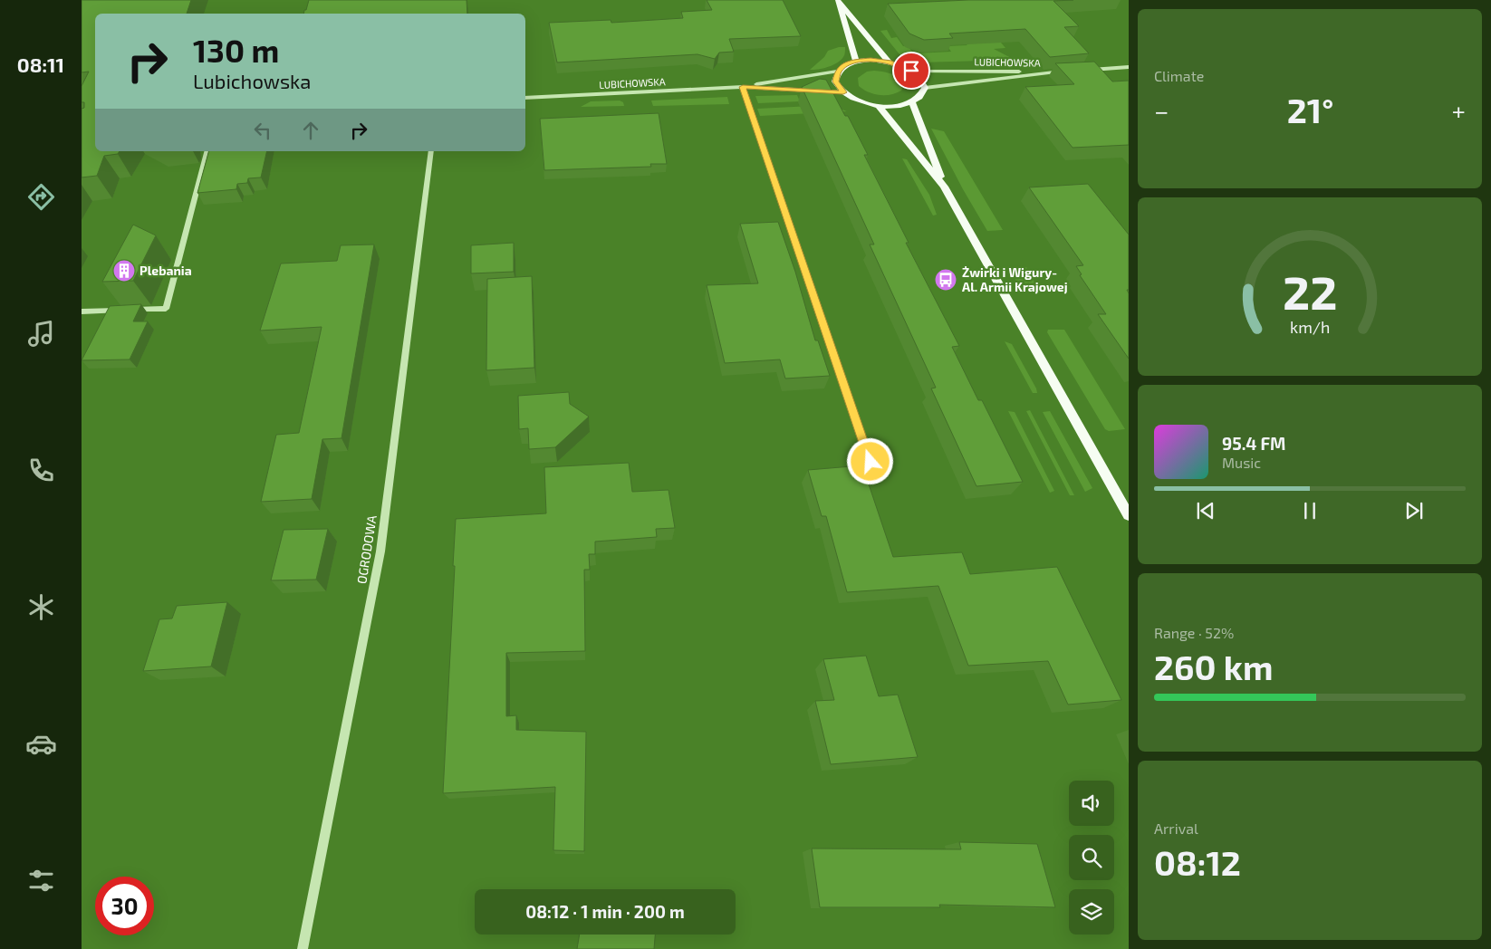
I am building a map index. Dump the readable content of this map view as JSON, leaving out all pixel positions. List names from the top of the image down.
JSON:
{
  "streets": {
    "street": ["LUBICHOWSKA", "OGRODOWA"]
  },
  "places": {
    "building": ["Plebania"],
    "bus stop": ["Żwirki i Wigury- Al. Armii Krajowej"]
  },
  "page": {
    "tabs": "08:11",
    "tile": [
      "Climate",
      ["Range · 52%", "260 km"],
      ["Arrival", "08:12"]
    ],
    "turn": ["130 m", "Lubichowska"],
    "heat": ["−", "21°", "+"],
    "song": ["95.4 FM", "Music"],
    "limit": "30",
    "trip": "08:12 · 1 min · 200 m",
    "gauge": ["22", "km/h"]
  }
}
